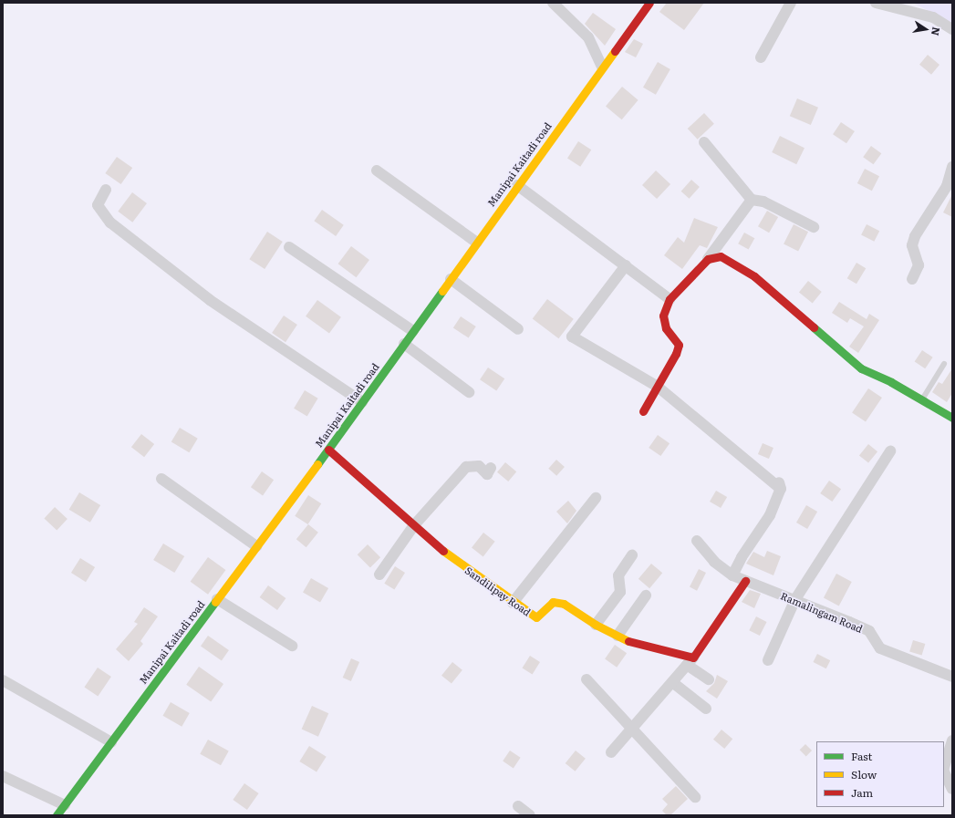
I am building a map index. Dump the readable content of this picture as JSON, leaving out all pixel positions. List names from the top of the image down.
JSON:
{
  "streets": {
    "street": ["Manipai Kaitadi road", "Sandilipay Road", "Ramalingam Road"]
  },
  "crossings": [
    ["Manipai Kaitadi road", "Sandilipay Road"]
  ],
  "legend": ["Fast", "Slow", "Jam"],
  "north": "right"
}
